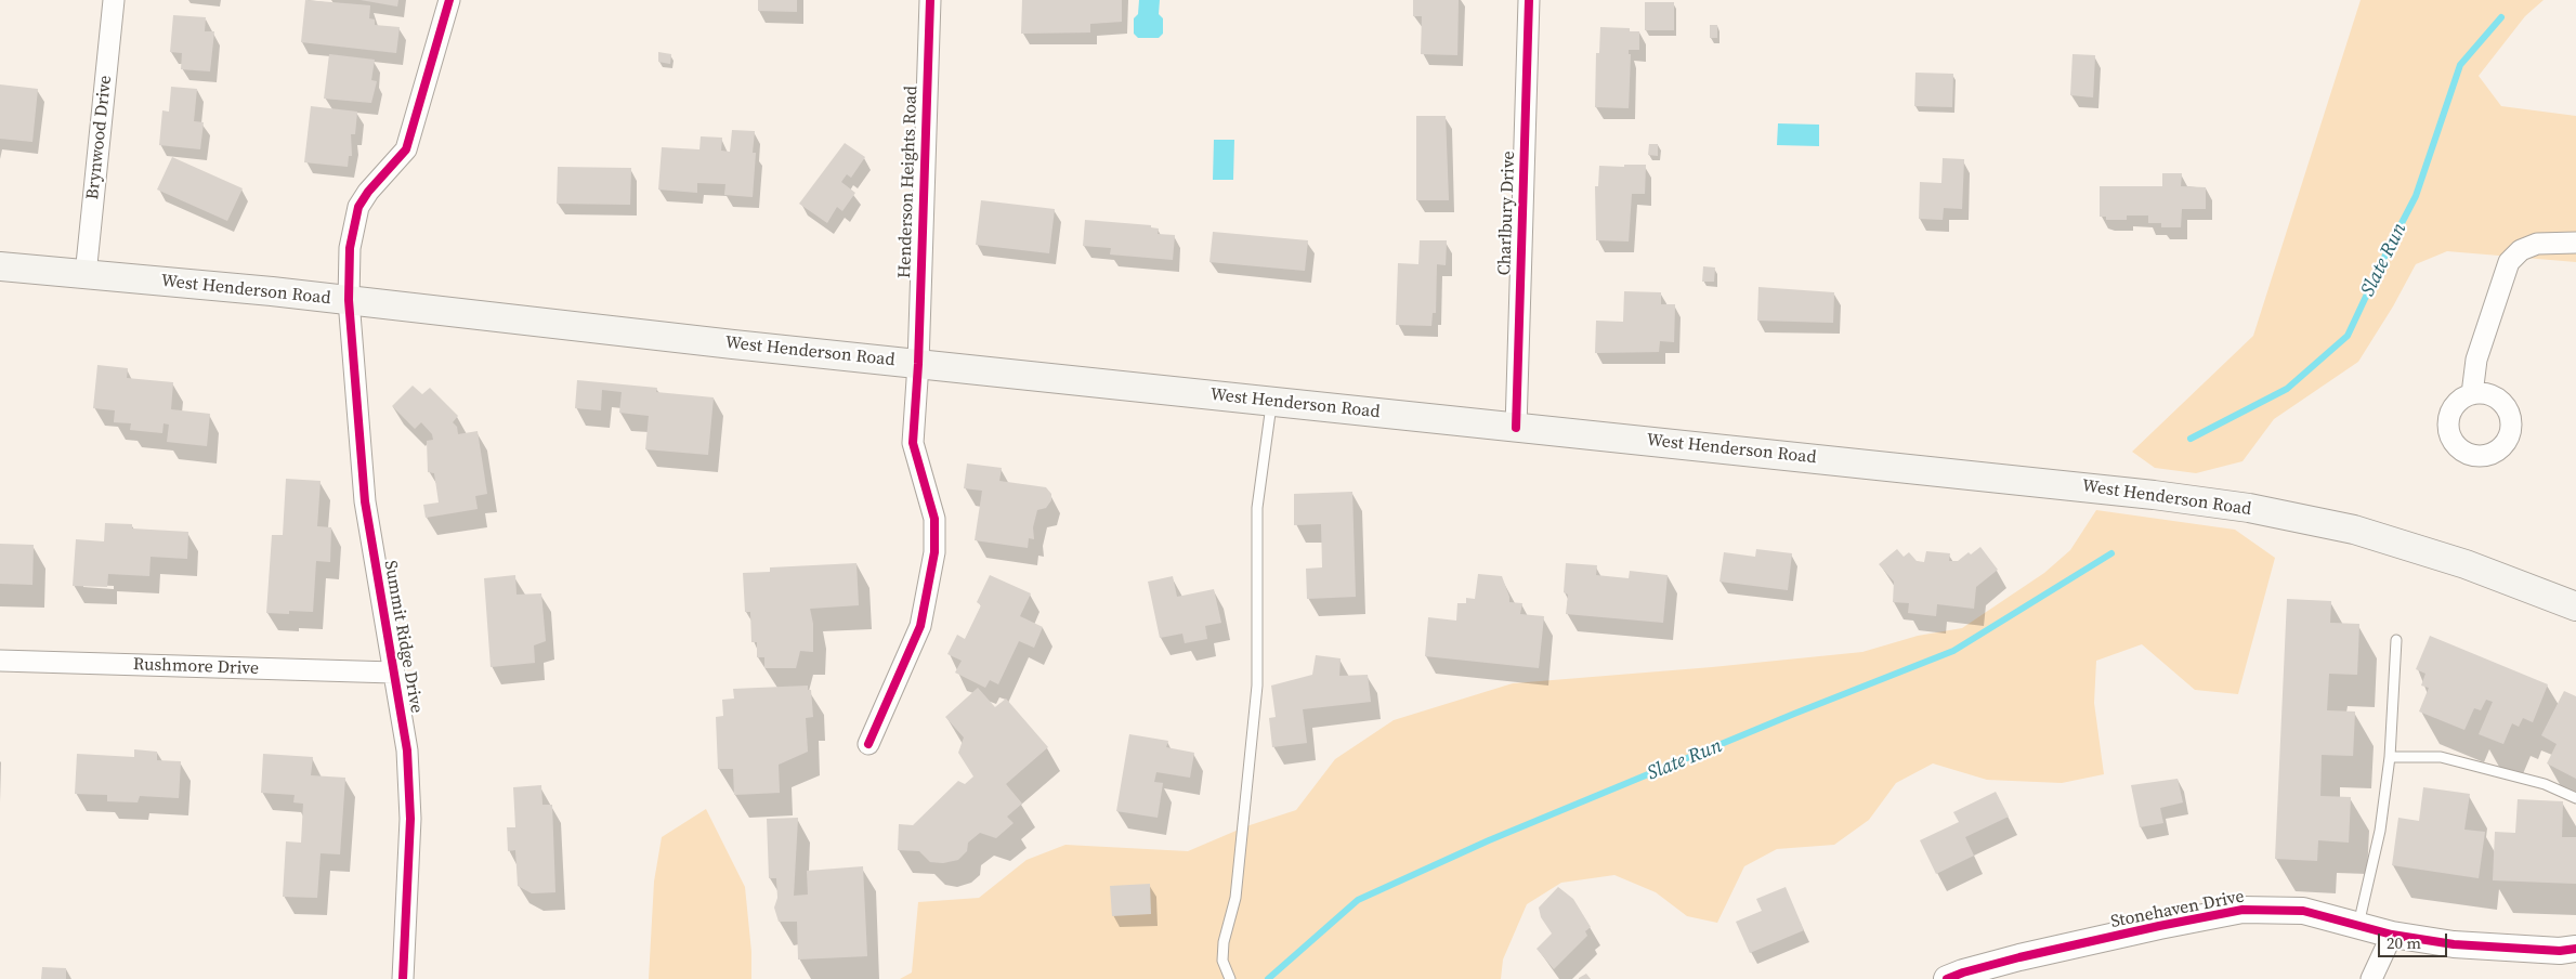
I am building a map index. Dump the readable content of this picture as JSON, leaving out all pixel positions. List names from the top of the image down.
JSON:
{
  "streets": {
    "main road": ["West Henderson Road"],
    "street": [
      "Brynwood Drive",
      "Henderson Heights Road",
      "Charlbury Drive",
      "Summit Ridge Drive",
      "Rushmore Drive",
      "Stonehaven Drive"
    ]
  },
  "crossings": [
    ["Brynwood Drive", "West Henderson Road"],
    ["Henderson Heights Road", "West Henderson Road"],
    ["Charlbury Drive", "West Henderson Road"],
    ["West Henderson Road", "Summit Ridge Drive"],
    ["Summit Ridge Drive", "Rushmore Drive"]
  ],
  "water": ["Slate Run"],
  "scale_bar": "20 m"
}
